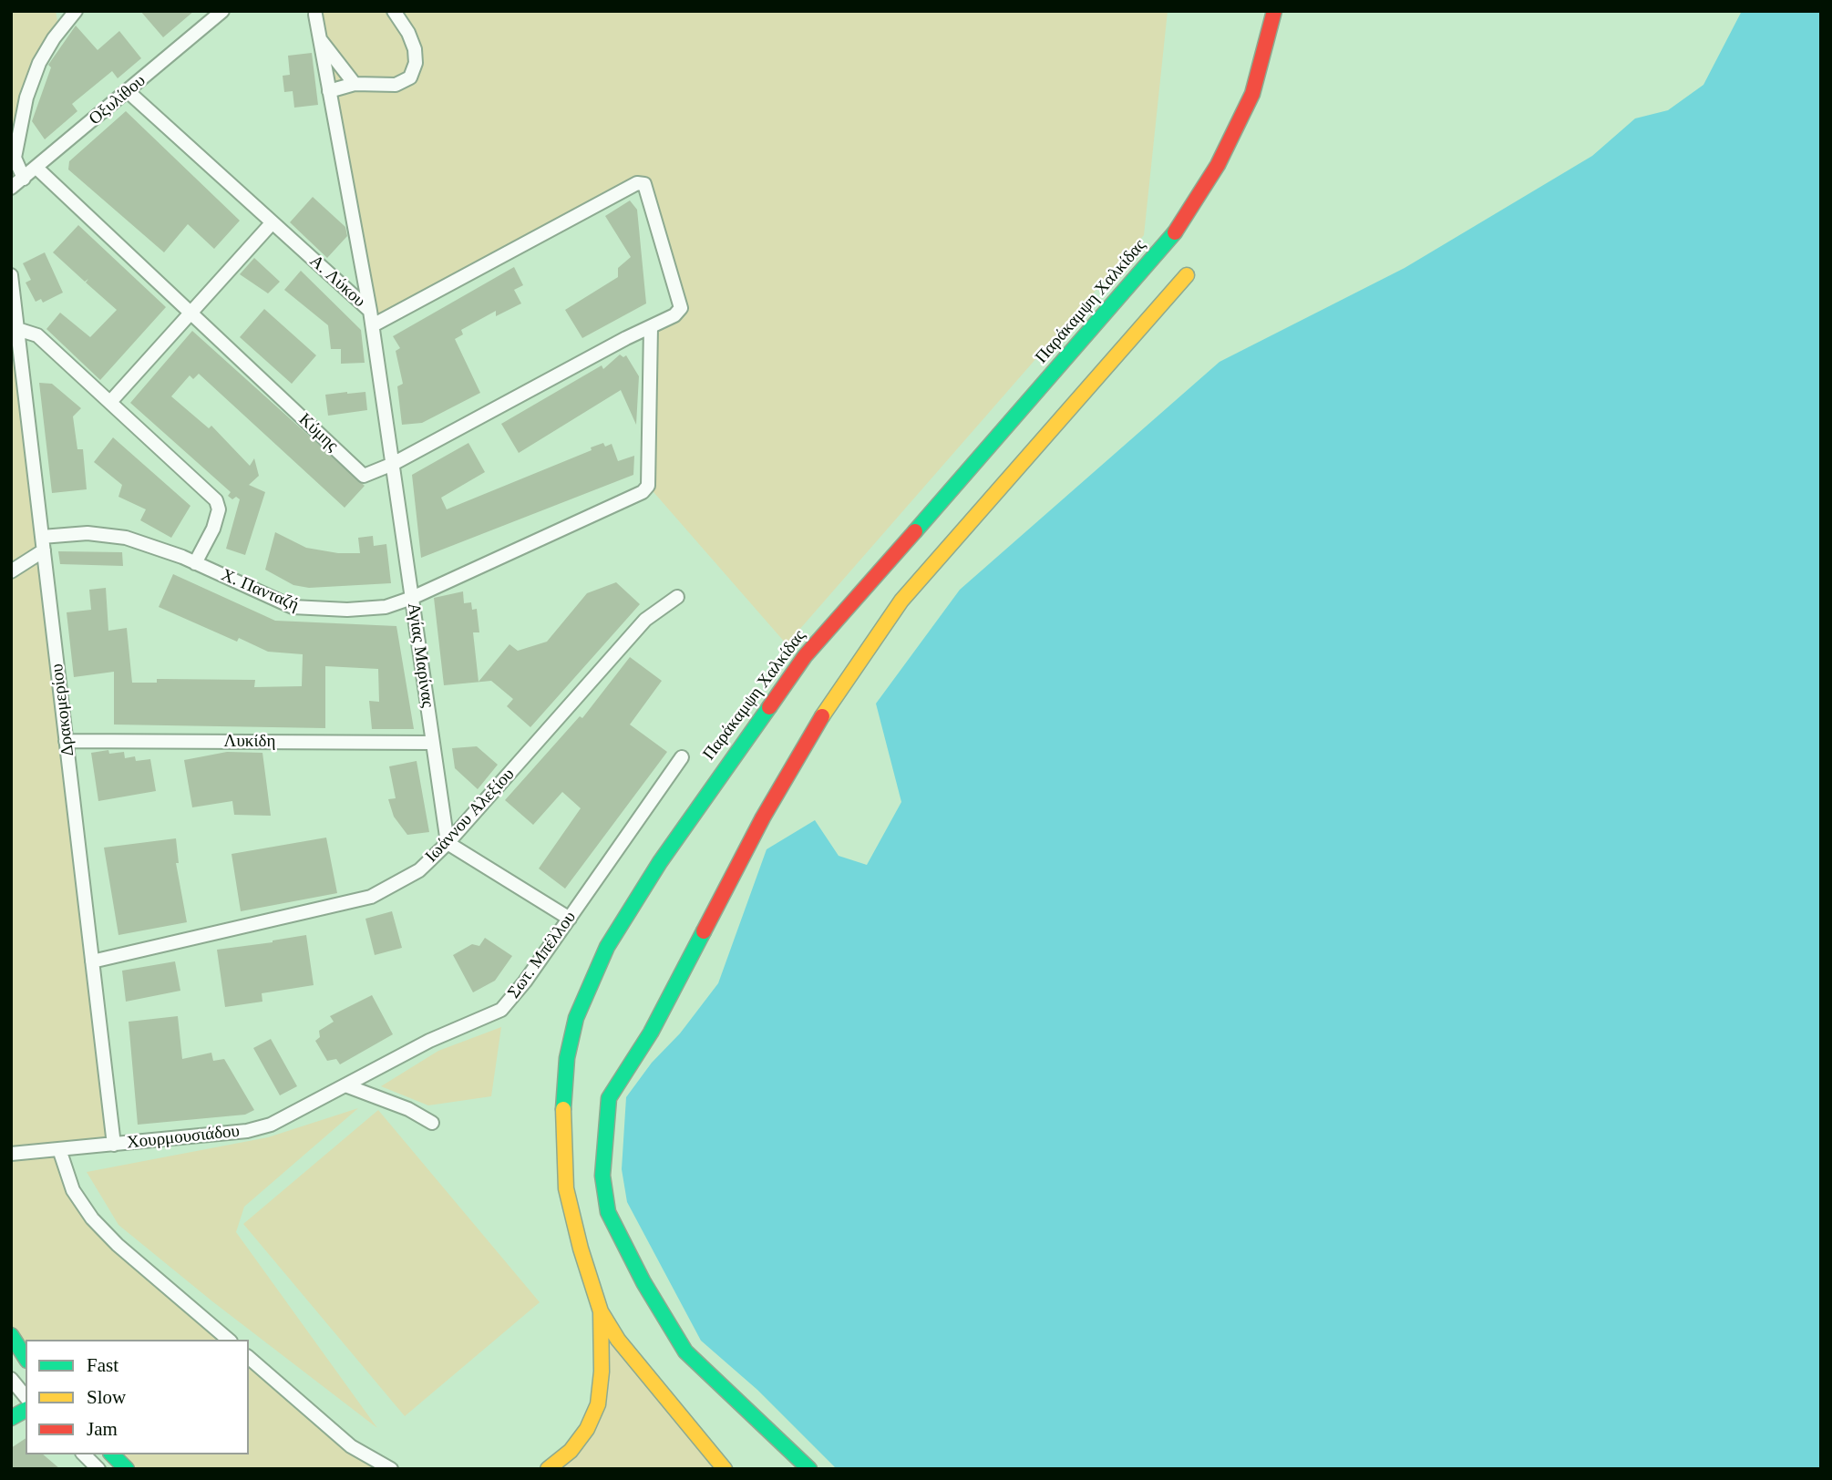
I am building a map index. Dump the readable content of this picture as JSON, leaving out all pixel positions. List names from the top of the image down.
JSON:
{
  "streets": {
    "main road": ["Παράκαμψη Χαλκίδας"],
    "street": [
      "Οξυλίθου",
      "Α. Λύκου",
      "Κύμης",
      "Χ. Πανταζή",
      "Αγίας Μαρίνας",
      "Δρακομερίου",
      "Λυκίδη",
      "Ιωάννου Αλεξίου",
      "Σωτ. Μπέλλου",
      "Χουρμουσιάδου"
    ]
  },
  "crossings": [
    ["Οξυλίθου", "Α. Λύκου"],
    ["Οξυλίθου", "Κύμης"],
    ["Α. Λύκου", "Κύμης"],
    ["Α. Λύκου", "Αγίας Μαρίνας"],
    ["Κύμης", "Χ. Πανταζή"],
    ["Κύμης", "Αγίας Μαρίνας"],
    ["Χ. Πανταζή", "Αγίας Μαρίνας"],
    ["Χ. Πανταζή", "Δρακομερίου"],
    ["Αγίας Μαρίνας", "Λυκίδη"],
    ["Αγίας Μαρίνας", "Ιωάννου Αλεξίου"],
    ["Δρακομερίου", "Λυκίδη"],
    ["Δρακομερίου", "Ιωάννου Αλεξίου"],
    ["Δρακομερίου", "Χουρμουσιάδου"],
    ["Σωτ. Μπέλλου", "Χουρμουσιάδου"]
  ],
  "legend": ["Fast", "Slow", "Jam"]
}
